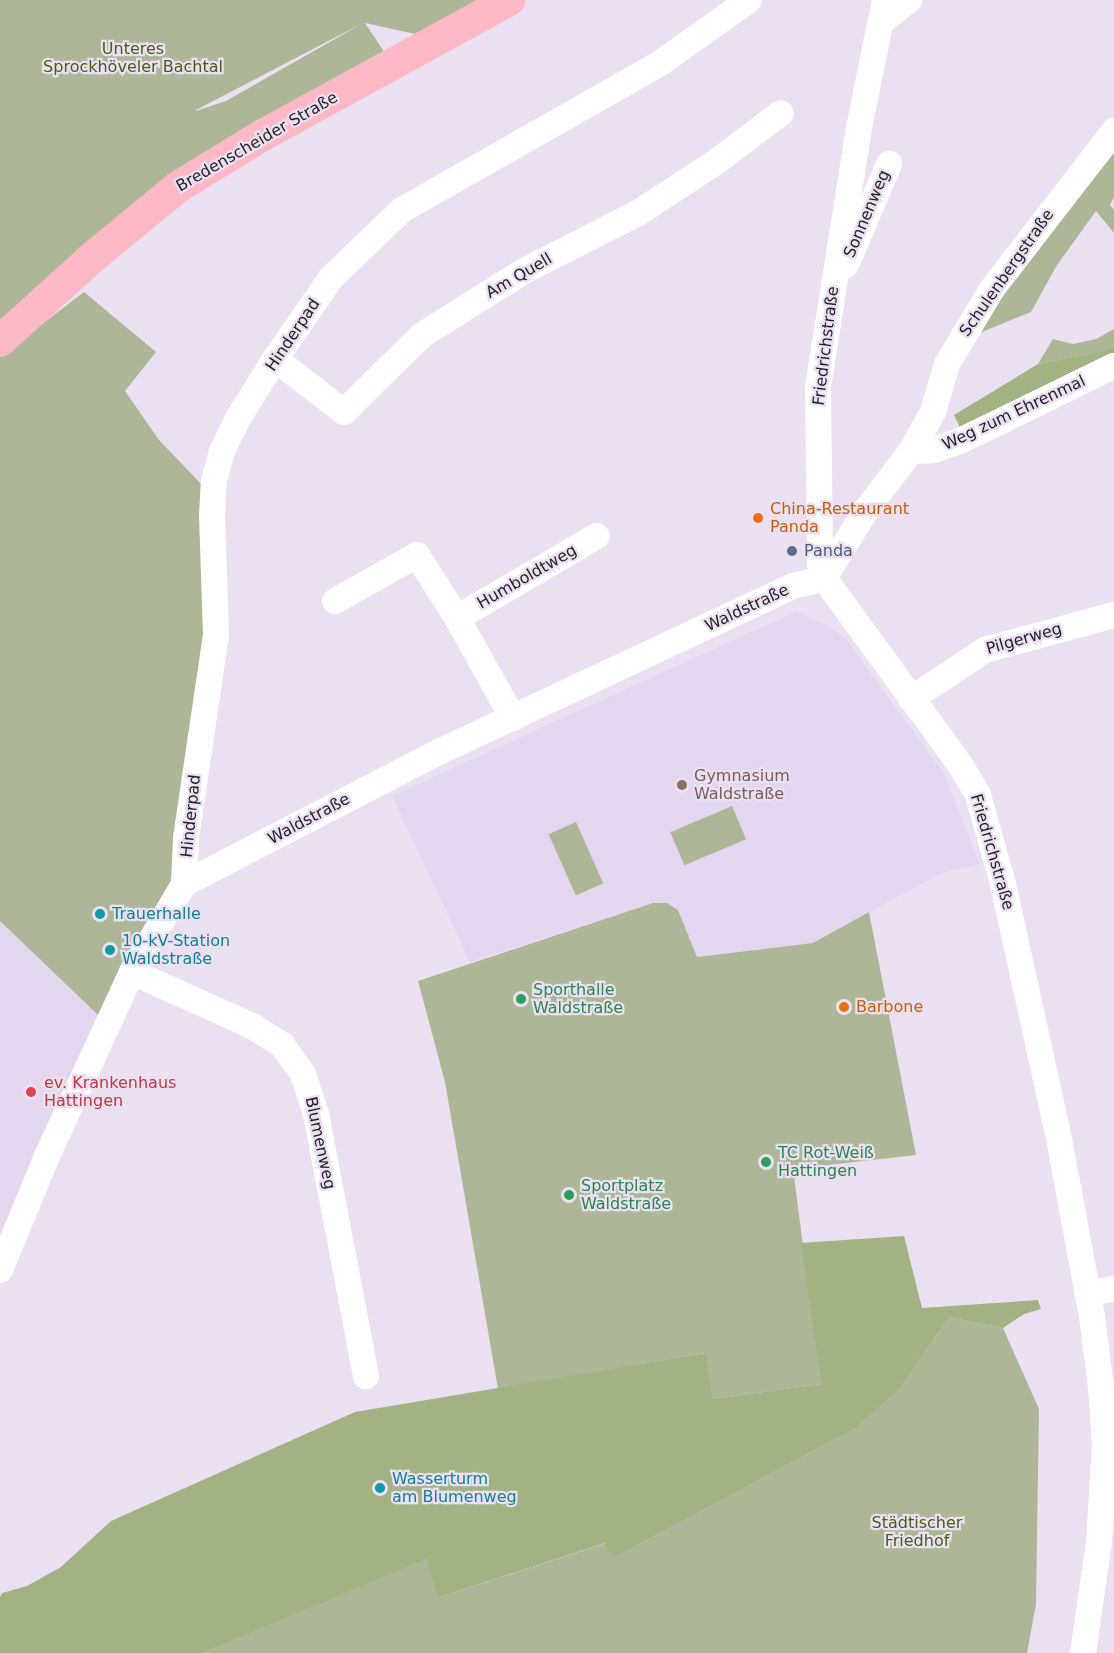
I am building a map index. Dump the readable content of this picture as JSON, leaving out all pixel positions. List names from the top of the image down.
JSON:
{
  "streets": {
    "main road": ["Bredenscheider Straße"],
    "street": [
      "Sonnenweg",
      "Schulenbergstraße",
      "Am Quell",
      "Hinderpad",
      "Friedrichstraße",
      "Weg zum Ehrenmal",
      "Humboldtweg",
      "Waldstraße",
      "Pilgerweg",
      "Blumenweg"
    ]
  },
  "crossings": [
    ["Sonnenweg", "Friedrichstraße"],
    ["Schulenbergstraße", "Friedrichstraße"],
    ["Schulenbergstraße", "Weg zum Ehrenmal"],
    ["Schulenbergstraße", "Waldstraße"],
    ["Am Quell", "Hinderpad"],
    ["Hinderpad", "Waldstraße"],
    ["Friedrichstraße", "Waldstraße"],
    ["Friedrichstraße", "Pilgerweg"]
  ],
  "parks": ["Unteres Sprockhöveler Bachtal", "Städtischer Friedhof"],
  "places": [
    "China-Restaurant Panda",
    "Panda",
    "Gymnasium Waldstraße",
    "Trauerhalle",
    "10-kV-Station Waldstraße",
    "Sporthalle Waldstraße",
    "Barbone",
    "ev. Krankenhaus Hattingen",
    "TC Rot-Weiß Hattingen",
    "Sportplatz Waldstraße",
    "Wasserturm am Blumenweg"
  ]
}
